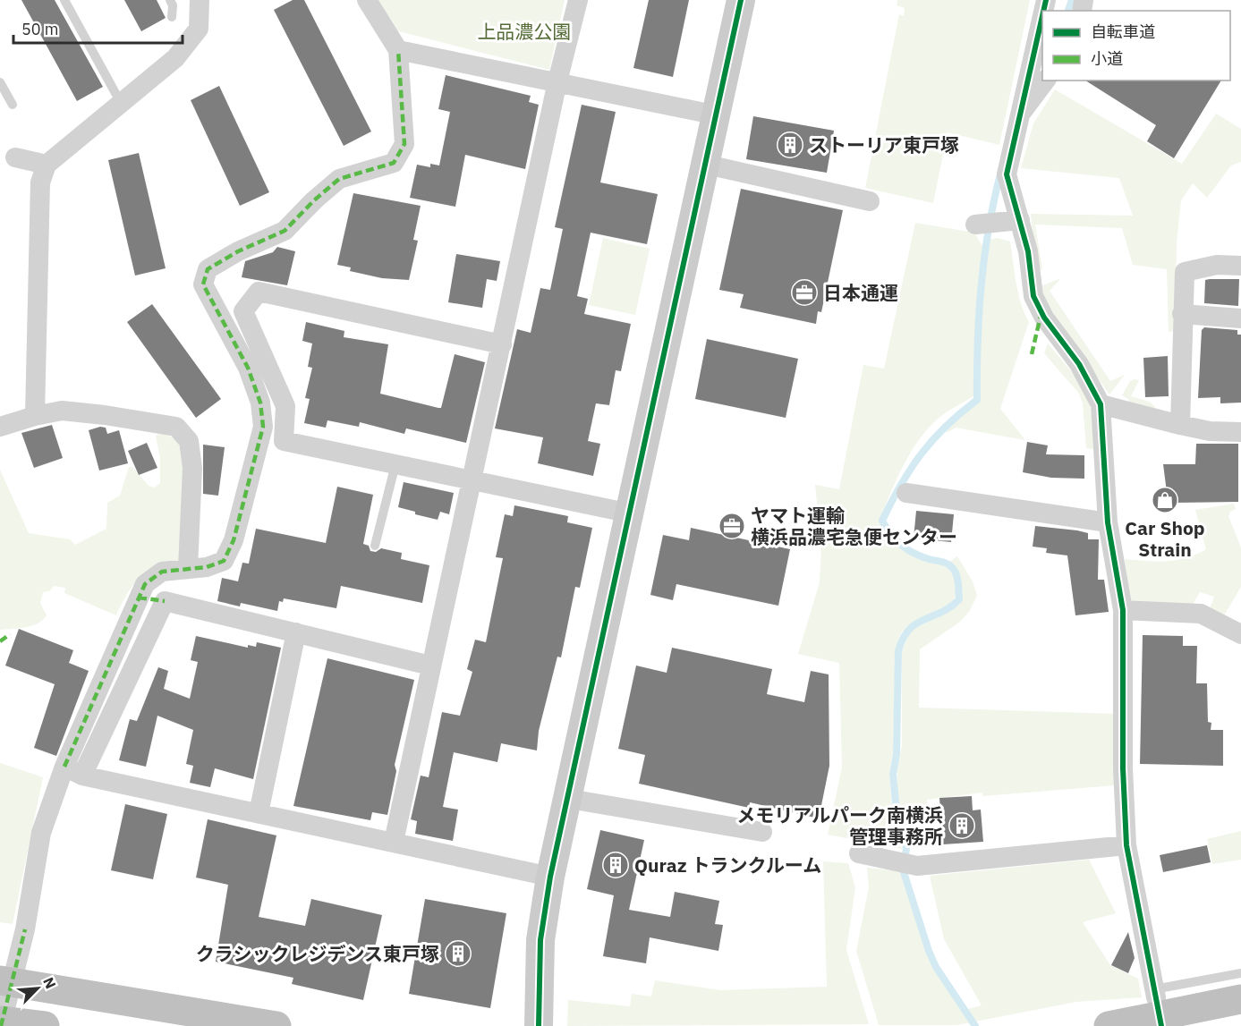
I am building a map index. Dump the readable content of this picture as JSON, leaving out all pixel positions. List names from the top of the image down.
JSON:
{
  "parks": ["上品濃公園"],
  "places": {
    "building": [
      "ストーリア東戸塚",
      "メモリアルパーク南横浜 管理事務所",
      "Quraz トランクルーム",
      "クラシックレジデンス東戸塚"
    ],
    "office": ["日本通運", "ヤマト運輸 横浜品濃宅急便センター"],
    "shop": ["Car Shop Strain"]
  },
  "legend": ["自転車道", "小道"],
  "scale_bar": "50 m",
  "north": "top right"
}
